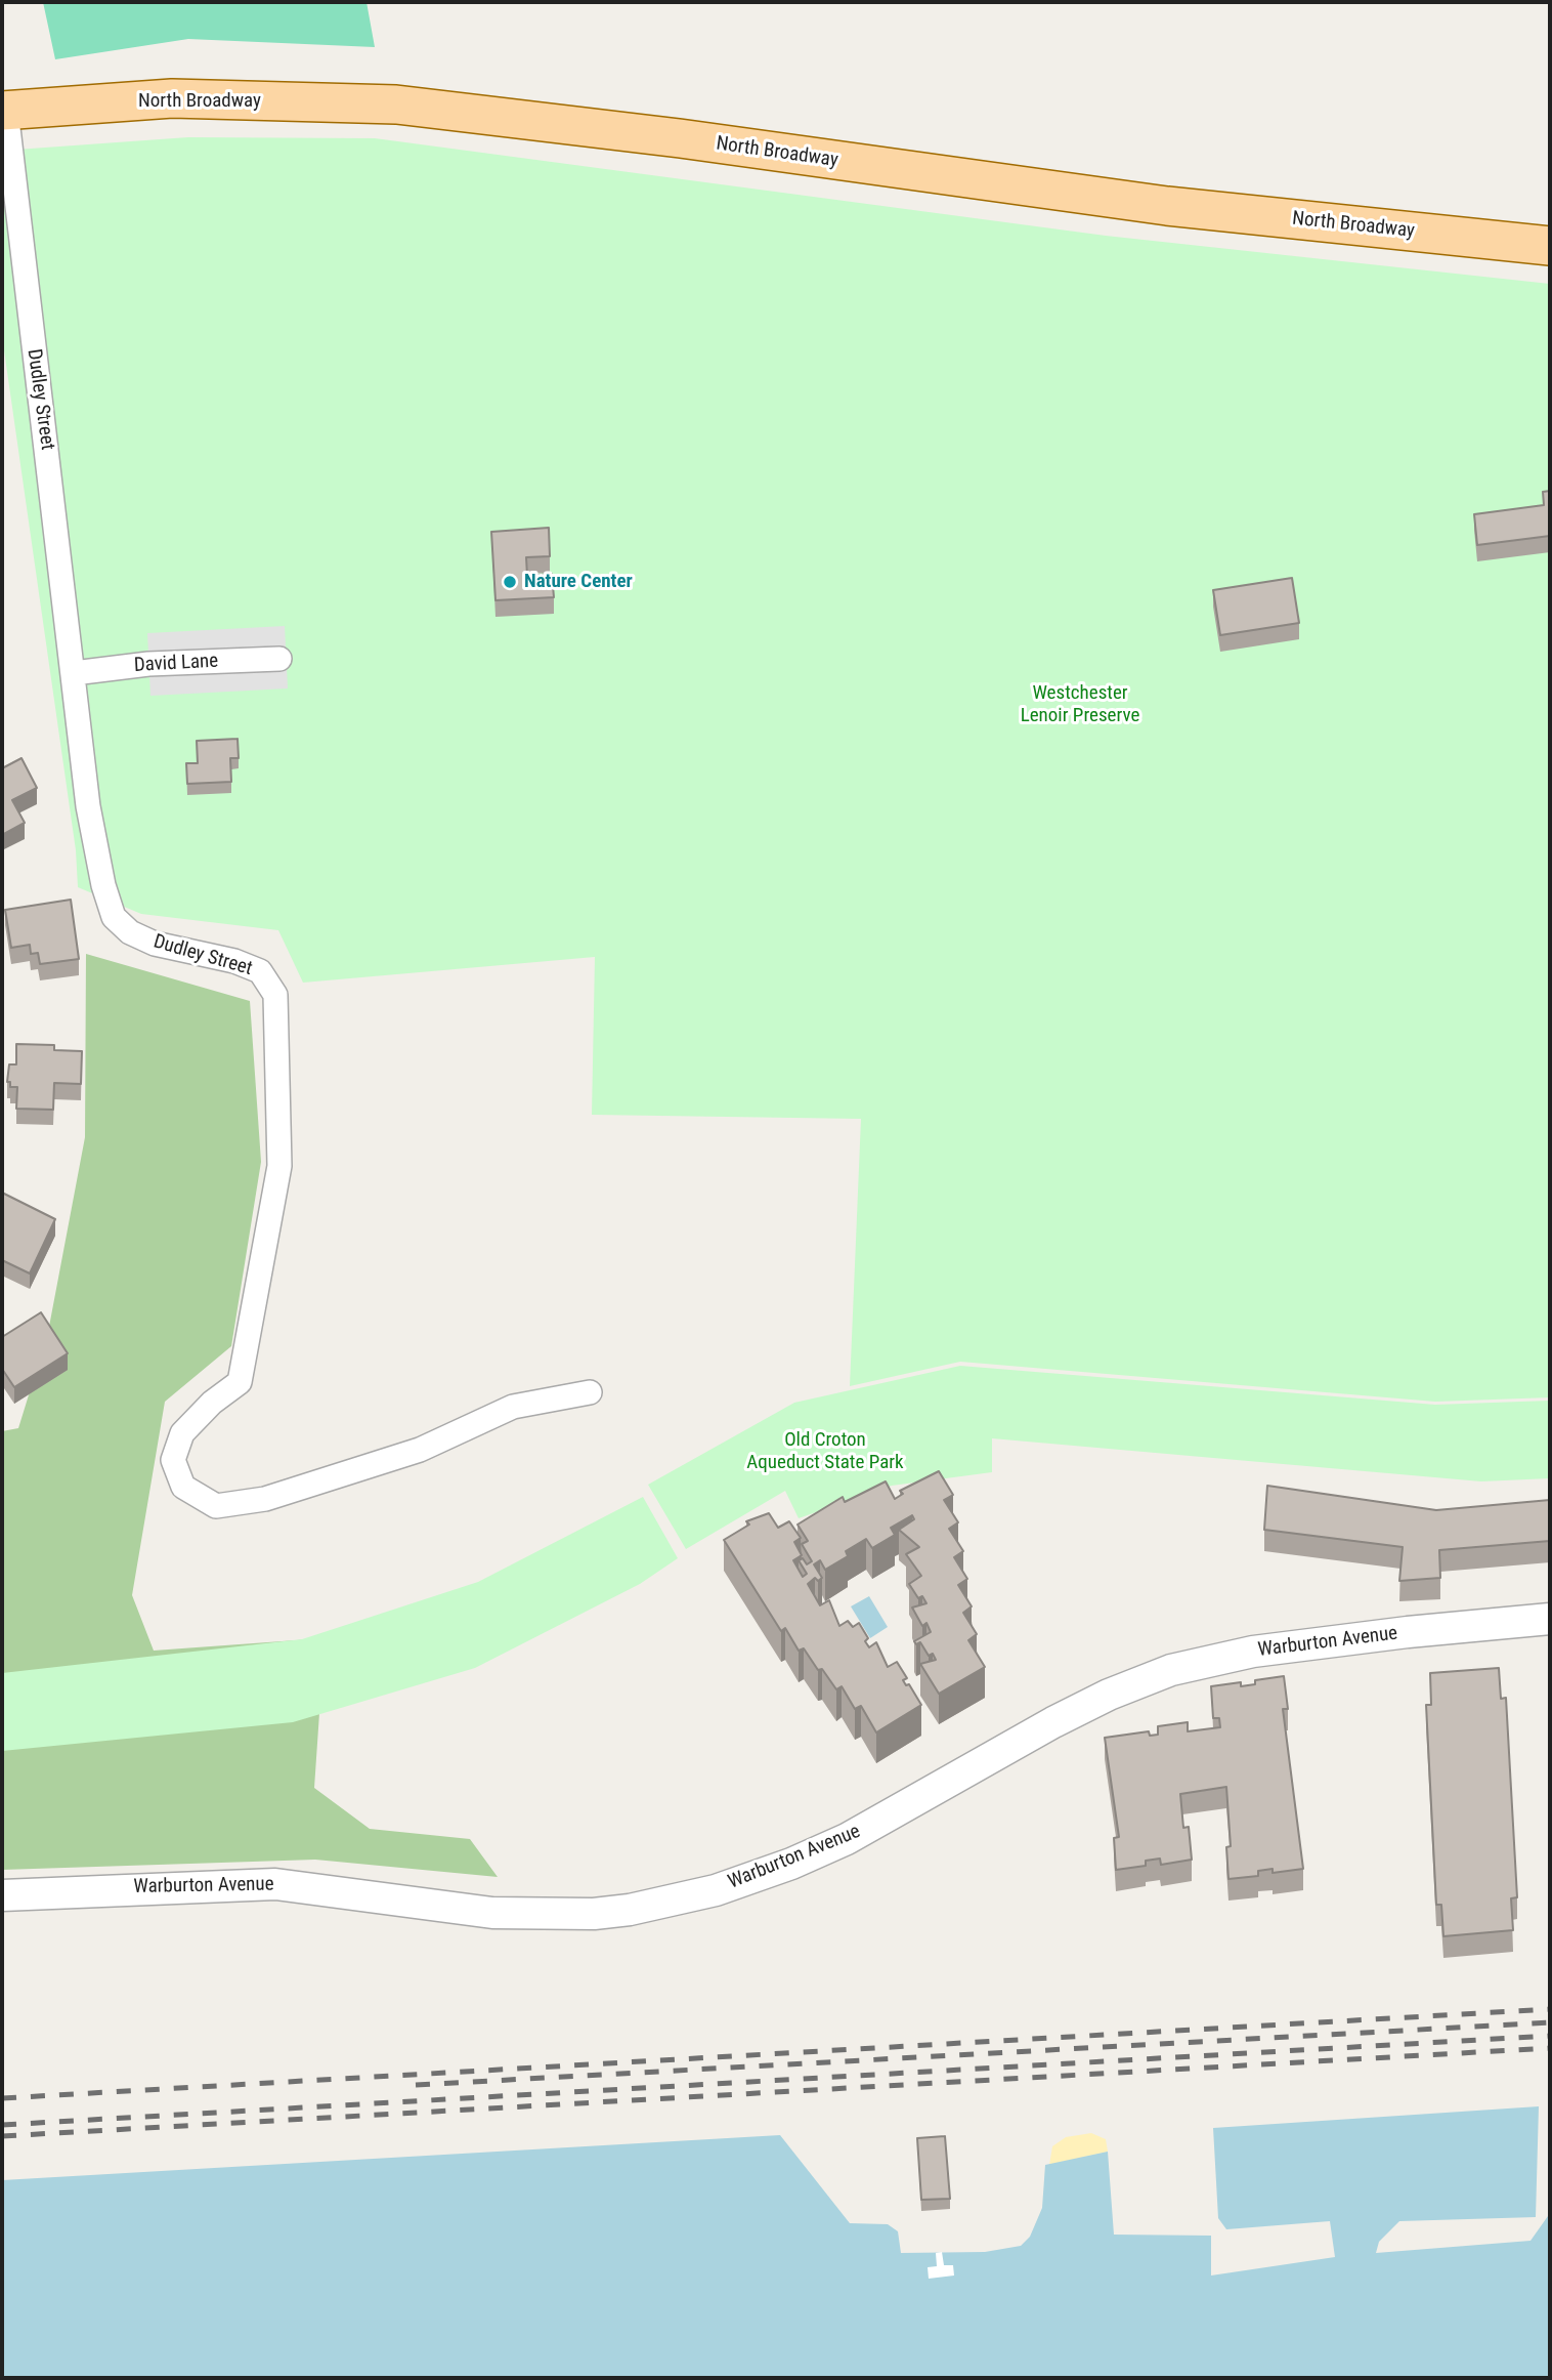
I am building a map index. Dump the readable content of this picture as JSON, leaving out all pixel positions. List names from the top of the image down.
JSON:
{
  "streets": {
    "main road": ["North Broadway"],
    "street": ["Dudley Street", "David Lane", "Warburton Avenue"]
  },
  "crossings": [
    ["North Broadway", "Dudley Street"],
    ["Dudley Street", "David Lane"]
  ],
  "parks": ["Westchester Lenoir Preserve", "Old Croton Aqueduct State Park"],
  "places": ["Nature Center"]
}
